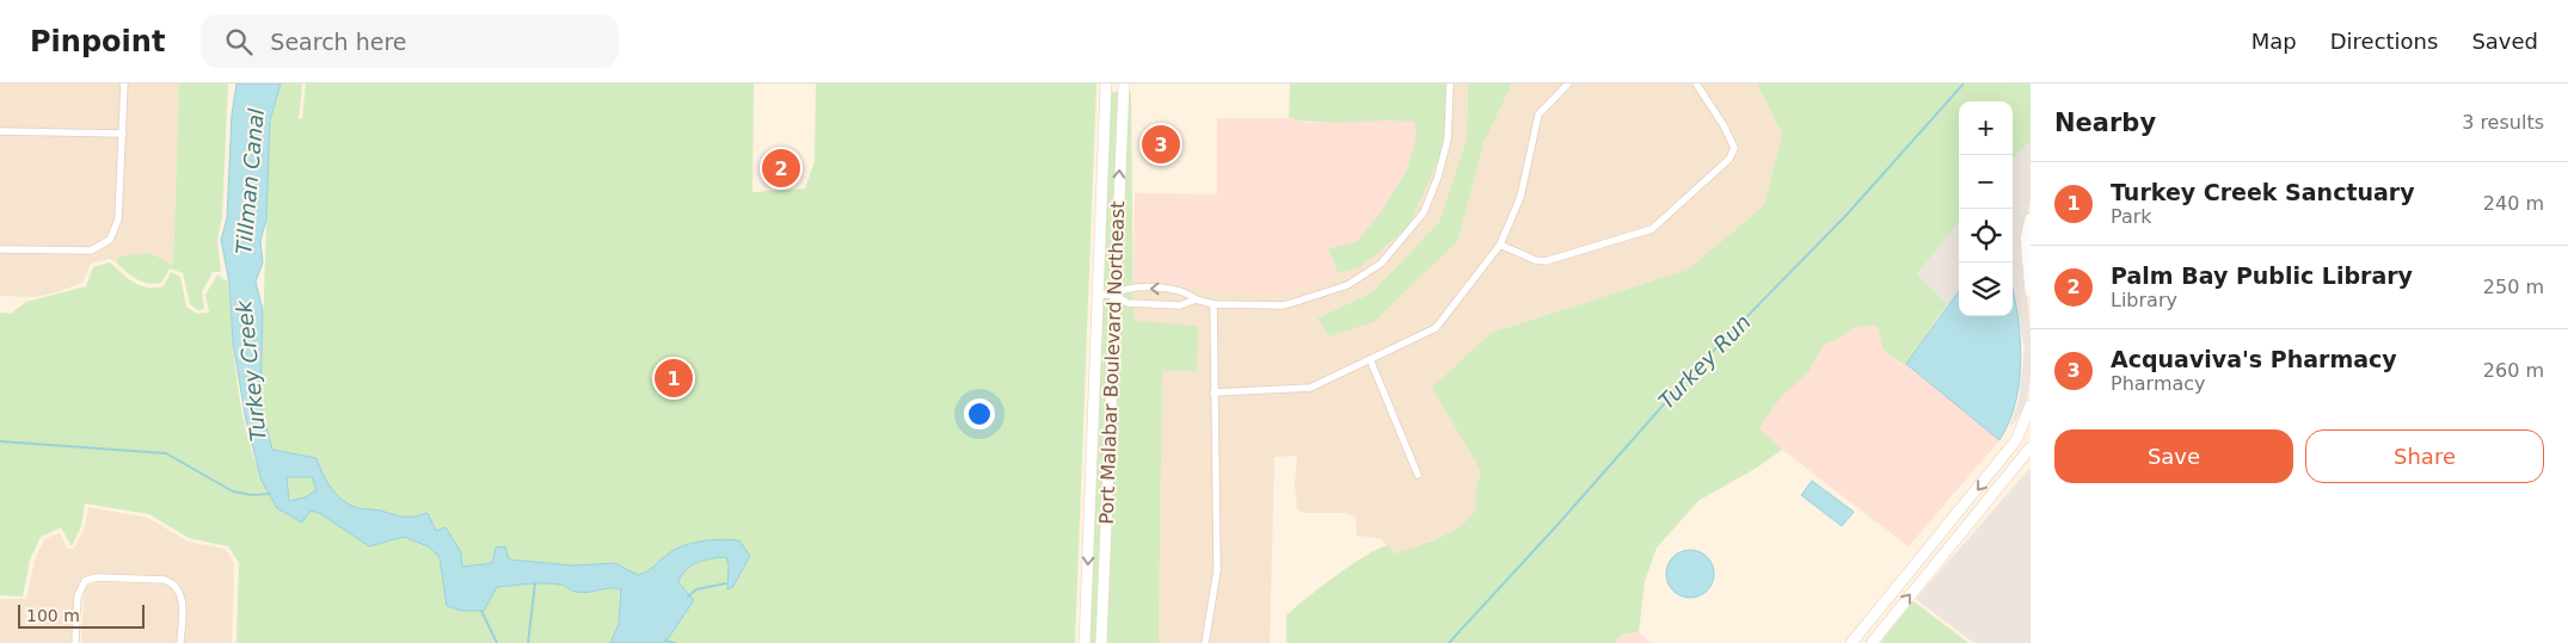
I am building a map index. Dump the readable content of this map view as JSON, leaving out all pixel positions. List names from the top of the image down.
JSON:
{
  "streets": {
    "street": ["Port Malabar Boulevard Northeast"]
  },
  "water": ["Tillman Canal", "Turkey Run", "Turkey Creek"],
  "scale_bar": "100 m",
  "page": {
    "header": "Pinpoint",
    "search": "Search here",
    "nav": ["Map", "Directions", "Saved"],
    "heading": ["Nearby", "3 results"],
    "map_buttons": ["+", "−"],
    "pins": ["3", "2", "1"],
    "list": [
      {
        "mark": "1",
        "name": "Turkey Creek Sanctuary",
        "note": "Park",
        "value": "240 m"
      },
      {
        "mark": "2",
        "name": "Palm Bay Public Library",
        "note": "Library",
        "value": "250 m"
      },
      {
        "mark": "3",
        "name": "Acquaviva's Pharmacy",
        "note": "Pharmacy",
        "value": "260 m"
      }
    ],
    "buttons": ["Save", "Share"],
    "scale": "100 m"
  }
}
